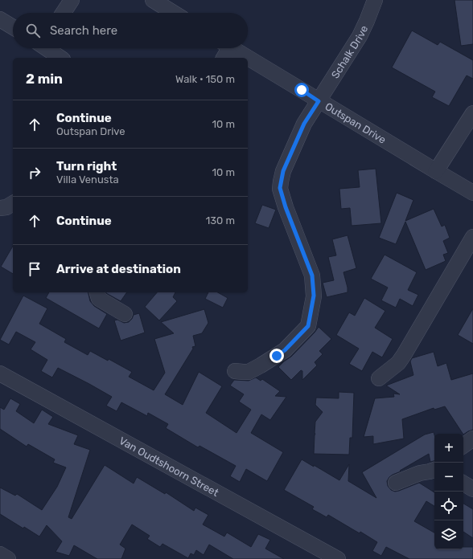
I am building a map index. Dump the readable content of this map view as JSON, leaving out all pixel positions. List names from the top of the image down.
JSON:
{
  "streets": {
    "street": ["Schalk Drive", "Outspan Drive", "Van Oudtshoorn Street"]
  },
  "crossings": [
    ["Schalk Drive", "Outspan Drive"]
  ],
  "page": {
    "search": "Search here",
    "heading": ["2 min", "Walk · 150 m"],
    "list": [
      ["Continue", "Outspan Drive", "10 m"],
      ["Turn right", "Villa Venusta", "10 m"],
      ["Continue", "130 m"],
      "Arrive at destination"
    ],
    "map_buttons": ["+", "−"]
  }
}
